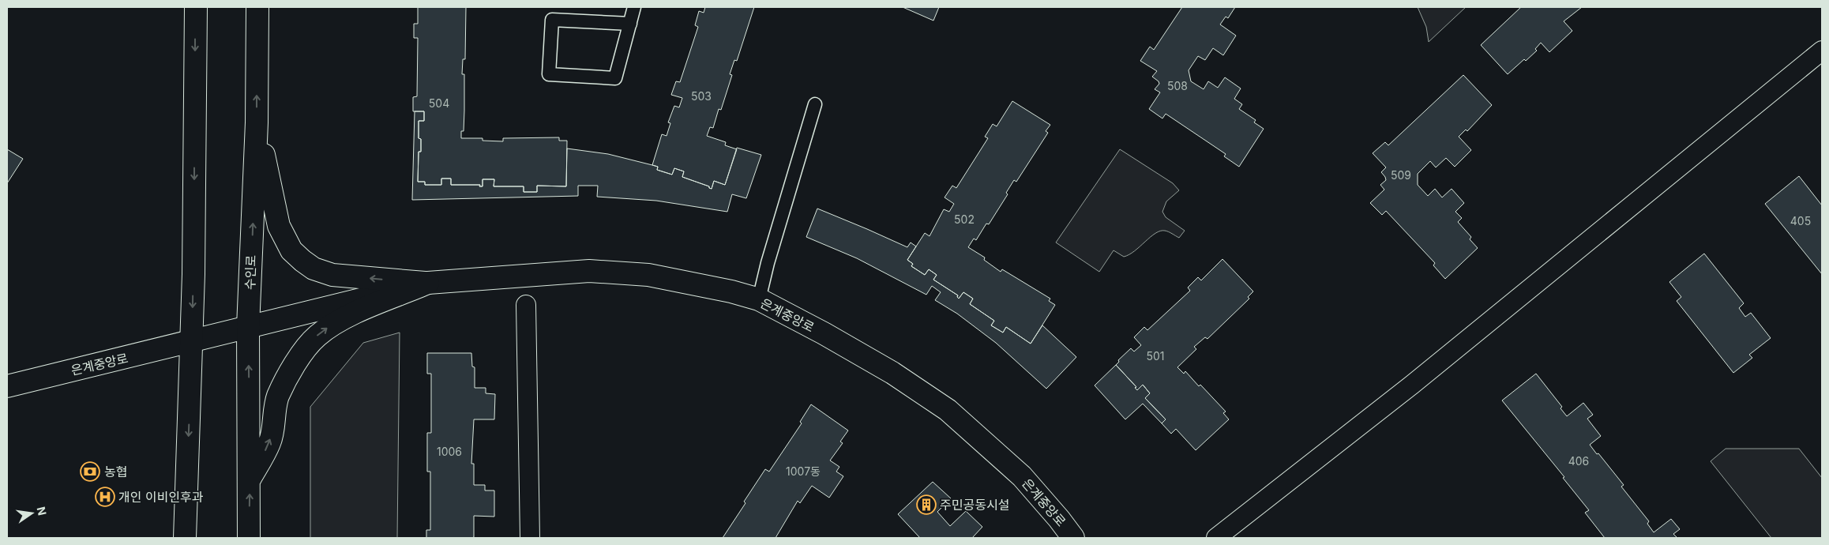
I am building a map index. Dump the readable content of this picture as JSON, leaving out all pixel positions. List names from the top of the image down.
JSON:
{
  "streets": {
    "main road": ["수인로", "은계중앙로"]
  },
  "crossings": [
    ["수인로", "은계중앙로"]
  ],
  "places": {
    "bank": ["농협"],
    "hospital": ["개인 이비인후과"],
    "building": ["주민공동시설"]
  },
  "house_numbers": [
    "508",
    "503",
    "504",
    "509",
    "502",
    "405",
    "501",
    "1006",
    "406",
    "1007동"
  ],
  "north": "right"
}
